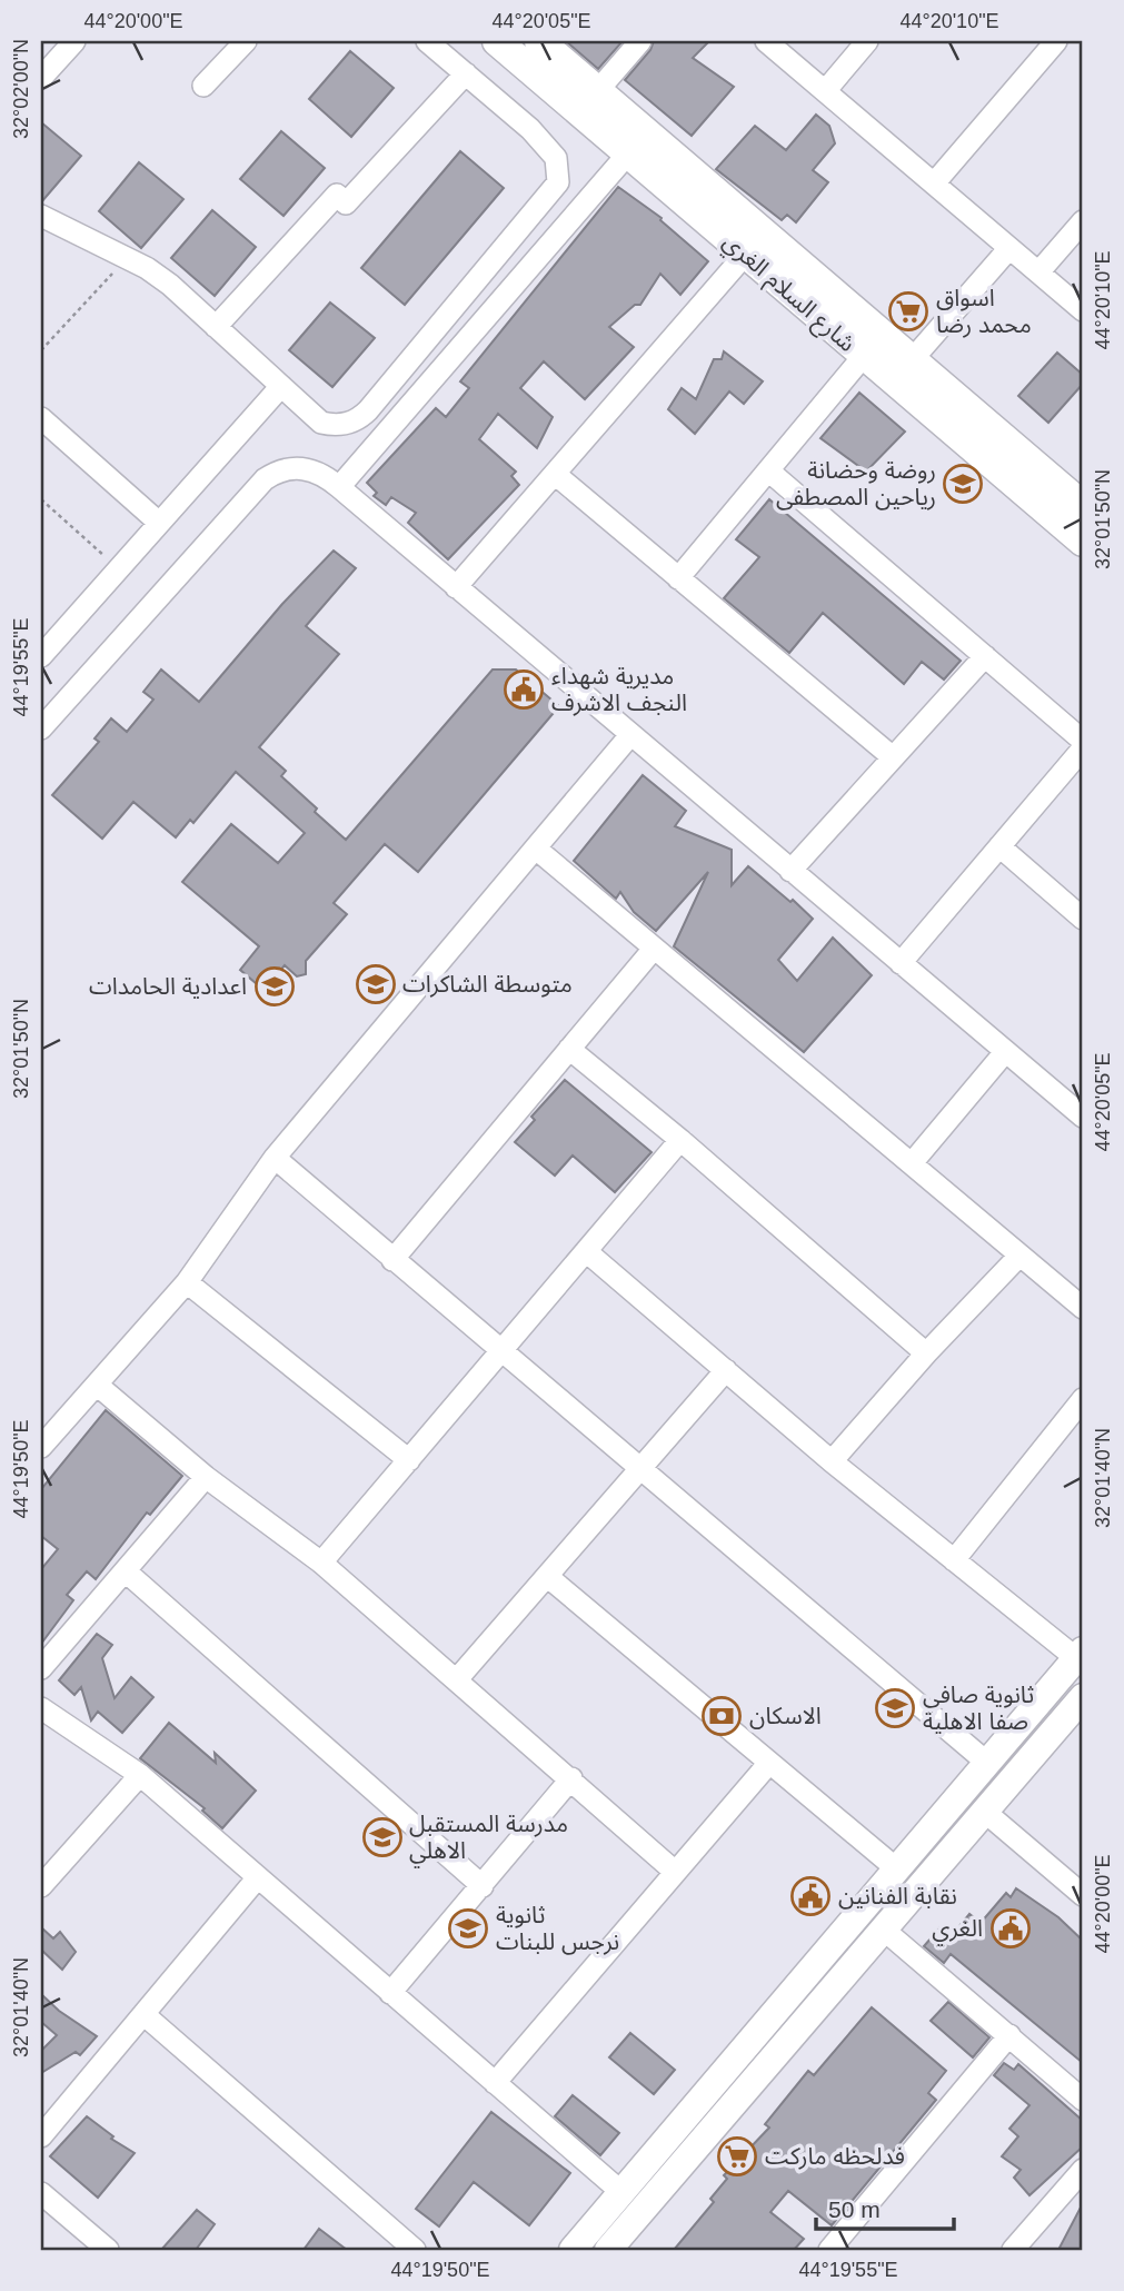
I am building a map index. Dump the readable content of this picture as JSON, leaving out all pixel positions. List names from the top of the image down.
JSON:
{
  "streets": {
    "main road": ["شارع السلام الغري"]
  },
  "places": {
    "supermarket": ["اسواق محمد رضا", "فدلحظه ماركت"],
    "school or university": [
      "روضة وحضانة رياحين المصطفى",
      "متوسطة الشاكرات",
      "اعدادية الحامدات",
      "ثانوية صافي صفا الاهلية",
      "مدرسة المستقبل الاهلي",
      "ثانوية نرجس للبنات"
    ],
    "public building": ["مديرية شهداء النجف الاشرف", "نقابة الفنانين", "الغري"],
    "bank": ["الاسكان"]
  },
  "scale_bar": "50 m",
  "coordinates": [
    "44°20'00\"E",
    "44°20'05\"E",
    "44°20'10\"E",
    "32°02'00\"N",
    "32°01'50\"N",
    "44°19'55\"E",
    "44°19'50\"E",
    "32°01'40\"N"
  ]
}
